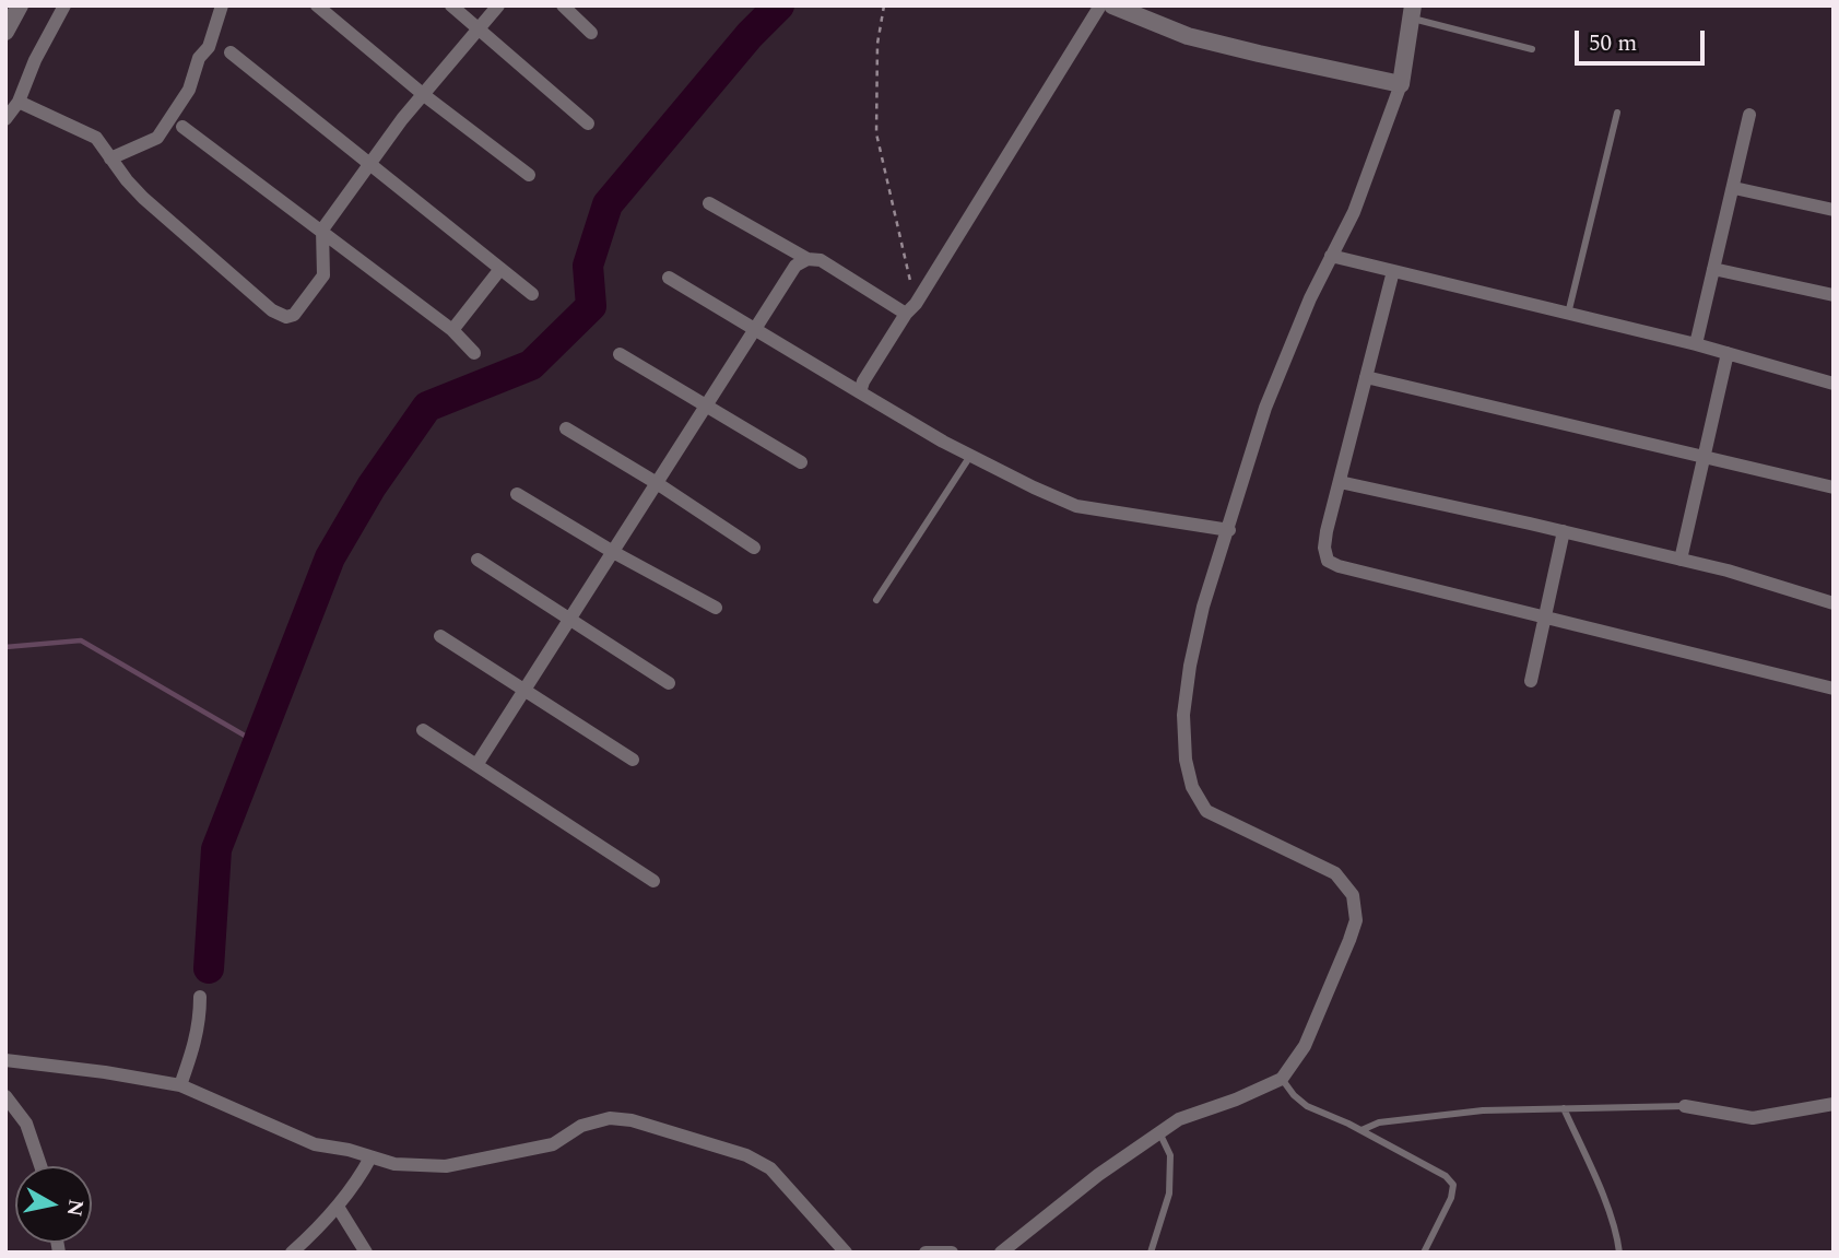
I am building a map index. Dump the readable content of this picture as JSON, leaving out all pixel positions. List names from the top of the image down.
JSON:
{
  "scale_bar": "50 m",
  "north": "right"
}
